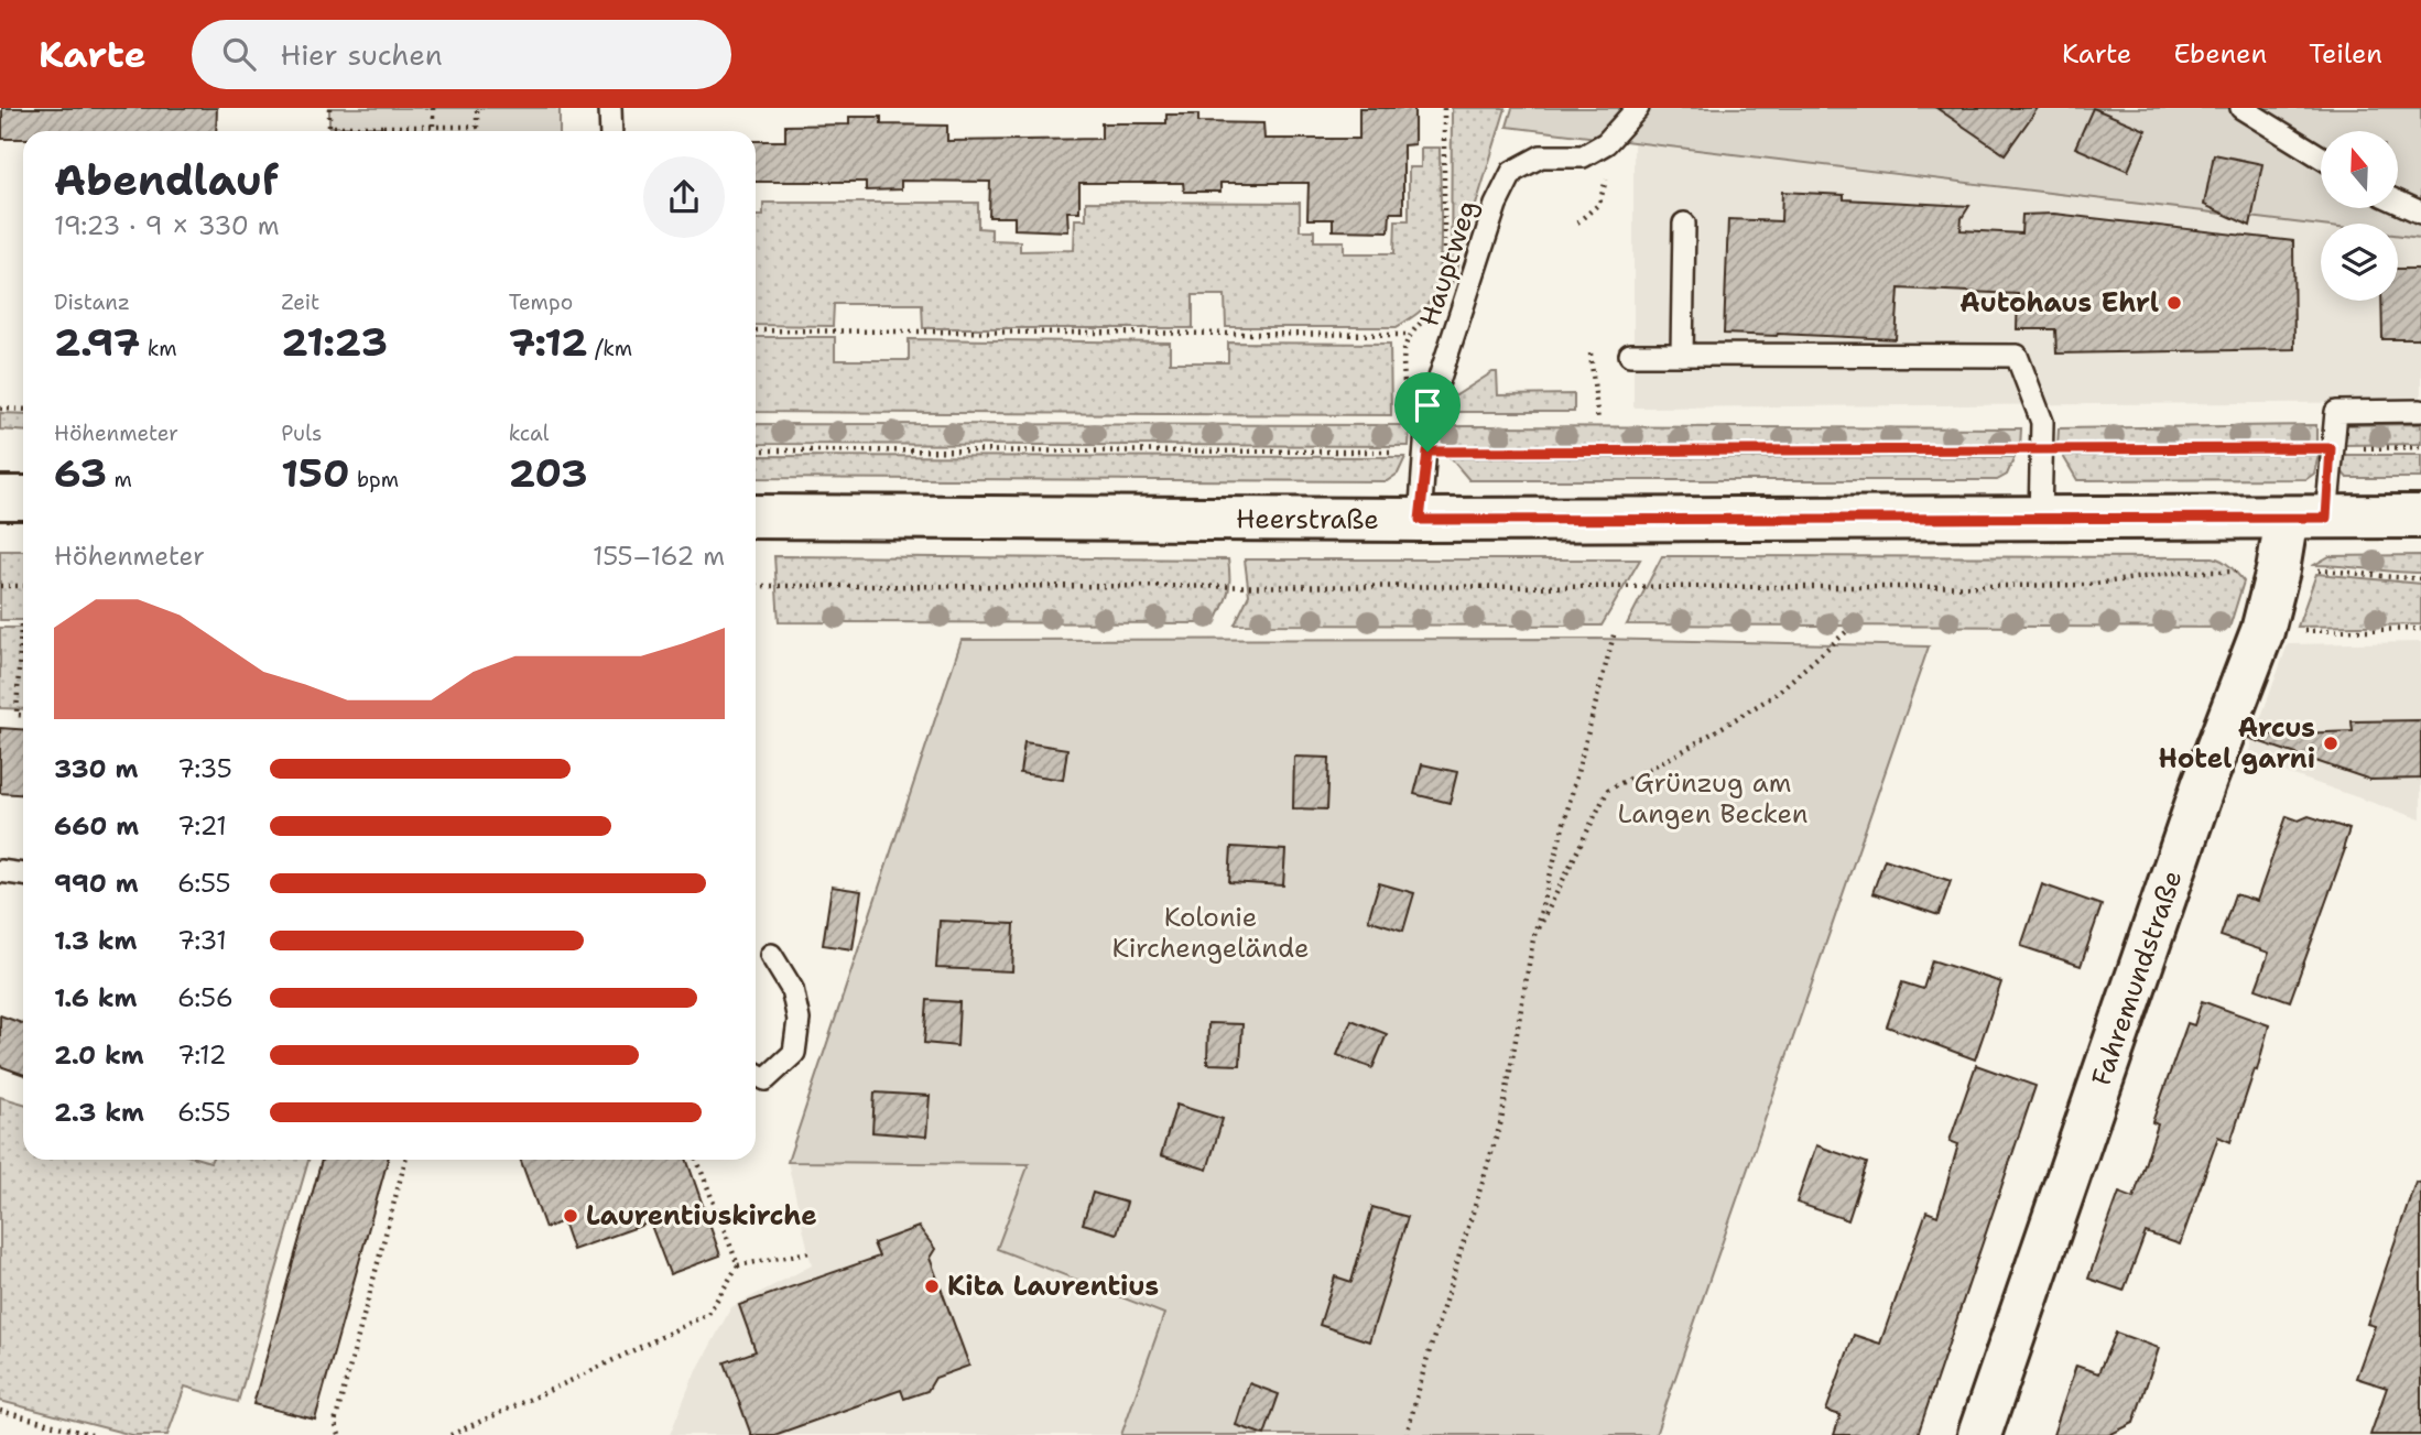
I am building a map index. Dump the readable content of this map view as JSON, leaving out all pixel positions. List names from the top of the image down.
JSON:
{
  "streets": {
    "main road": ["Heerstraße", "Fahremundstraße"],
    "lane": ["Hauptweg"]
  },
  "crossings": [
    ["Hauptweg", "Heerstraße"],
    ["Heerstraße", "Fahremundstraße"]
  ],
  "parks": ["Grünzug am Langen Becken", "Kolonie Kirchengelände"],
  "places": [
    "Autohaus Ehrl",
    "Arcus Hotel garni",
    "Laurentiuskirche",
    "Kita Laurentius"
  ],
  "north": "top",
  "page": {
    "header": "Karte",
    "search": "Hier suchen",
    "nav": ["Karte", "Ebenen", "Teilen"],
    "heading": ["Abendlauf", "19:23 · 9 × 330 m"],
    "stats": [
      ["Distanz", "2.97 km"],
      ["Zeit", "21:23"],
      ["Tempo", "7:12 /km"],
      ["Höhenmeter", "63 m"],
      ["Puls", "150 bpm"],
      ["kcal", "203"]
    ],
    "chart": ["Höhenmeter", "155–162 m"],
    "list": [
      {
        "name": "330 m",
        "note": "7:35"
      },
      {
        "name": "660 m",
        "note": "7:21"
      },
      {
        "name": "990 m",
        "note": "6:55"
      },
      {
        "name": "1.3 km",
        "note": "7:31"
      },
      {
        "name": "1.6 km",
        "note": "6:56"
      },
      {
        "name": "2.0 km",
        "note": "7:12"
      },
      {
        "name": "2.3 km",
        "note": "6:55"
      }
    ]
  }
}
